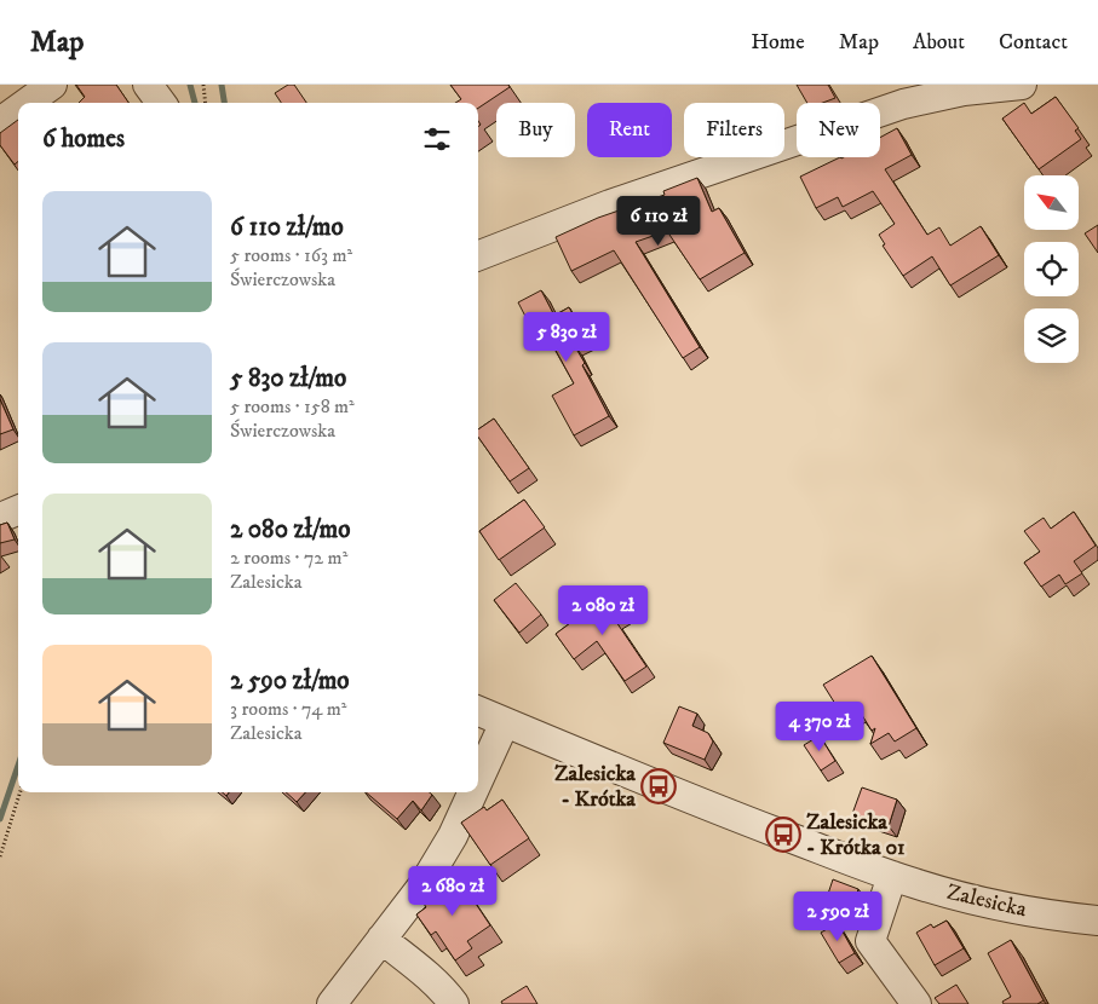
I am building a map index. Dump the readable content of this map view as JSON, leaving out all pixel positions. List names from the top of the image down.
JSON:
{
  "streets": {
    "street": ["Zalesicka"]
  },
  "places": {
    "bus stop": ["Zalesicka - Krótka", "Zalesicka - Krótka 01"]
  },
  "north": "top left",
  "page": {
    "header": "Map",
    "nav": [
      "Home",
      "Map",
      "About",
      "Contact"
    ],
    "chip": [
      "Buy",
      "Rent",
      "Filters",
      "New"
    ],
    "heading": "6 homes",
    "list": [
      {
        "name": "6 110 zł/mo",
        "note": "5 rooms · 163 m² · Świerczowska"
      },
      {
        "name": "5 830 zł/mo",
        "note": "5 rooms · 158 m² · Świerczowska"
      },
      {
        "name": "2 080 zł/mo",
        "note": "2 rooms · 72 m² · Zalesicka"
      },
      {
        "name": "2 590 zł/mo",
        "note": "3 rooms · 74 m² · Zalesicka"
      }
    ],
    "price": [
      "6 110 zł",
      "5 830 zł",
      "2 080 zł",
      "4 370 zł",
      "2 680 zł",
      "2 590 zł"
    ]
  }
}
